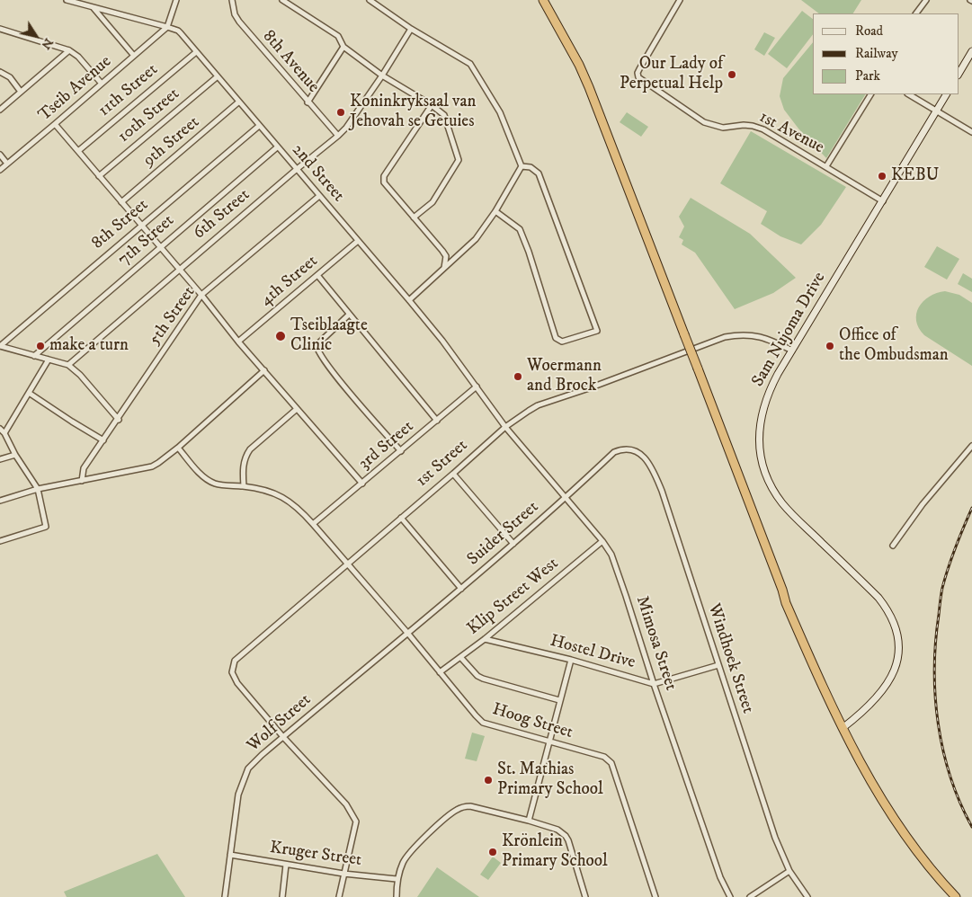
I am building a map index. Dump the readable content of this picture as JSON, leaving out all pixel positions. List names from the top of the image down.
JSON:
{
  "streets": {
    "main road": ["Sam Nujoma Drive"],
    "street": [
      "8th Avenue",
      "Tseib Avenue",
      "11th Street",
      "10th Street",
      "1st Avenue",
      "9th Street",
      "2nd Street",
      "6th Street",
      "8th Street",
      "7th Street",
      "4th Street",
      "5th Street",
      "3rd Street",
      "1st Street",
      "Suider Street",
      "Klip Street West",
      "Mimosa Street",
      "Hostel Drive",
      "Windhoek Street",
      "Hoog Street",
      "Wolf Street",
      "Kruger Street"
    ]
  },
  "crossings": [
    ["8th Avenue", "6th Street"],
    ["Tseib Avenue", "2nd Street"],
    ["11th Street", "2nd Street"],
    ["10th Street", "2nd Street"],
    ["1st Avenue", "Sam Nujoma Drive"],
    ["9th Street", "2nd Street"],
    ["2nd Street", "6th Street"],
    ["2nd Street", "8th Street"],
    ["2nd Street", "7th Street"],
    ["2nd Street", "4th Street"],
    ["2nd Street", "5th Street"],
    ["2nd Street", "3rd Street"],
    ["2nd Street", "1st Street"],
    ["2nd Street", "Mimosa Street"],
    ["Sam Nujoma Drive", "1st Street"],
    ["3rd Street", "Hoog Street"],
    ["1st Street", "Mimosa Street"],
    ["1st Street", "Hoog Street"],
    ["1st Street", "Wolf Street"],
    ["1st Street", "Kruger Street"],
    ["Suider Street", "Mimosa Street"],
    ["Suider Street", "Windhoek Street"],
    ["Suider Street", "Hoog Street"],
    ["Suider Street", "Wolf Street"],
    ["Klip Street West", "Mimosa Street"],
    ["Klip Street West", "Hostel Drive"],
    ["Klip Street West", "Hoog Street"],
    ["Mimosa Street", "Hostel Drive"],
    ["Hostel Drive", "Windhoek Street"],
    ["Hoog Street", "Wolf Street"],
    ["Wolf Street", "Kruger Street"]
  ],
  "places": [
    "Our Lady of Perpetual Help",
    "Koninkryksaal van Jehovah se Getuies",
    "KEBU",
    "Tseiblaagte Clinic",
    "make a turn",
    "Office of the Ombudsman",
    "Woermann and Brock",
    "St. Mathias Primary School",
    "Krönlein Primary School"
  ],
  "legend": ["Road", "Railway", "Park"],
  "north": "bottom right"
}
